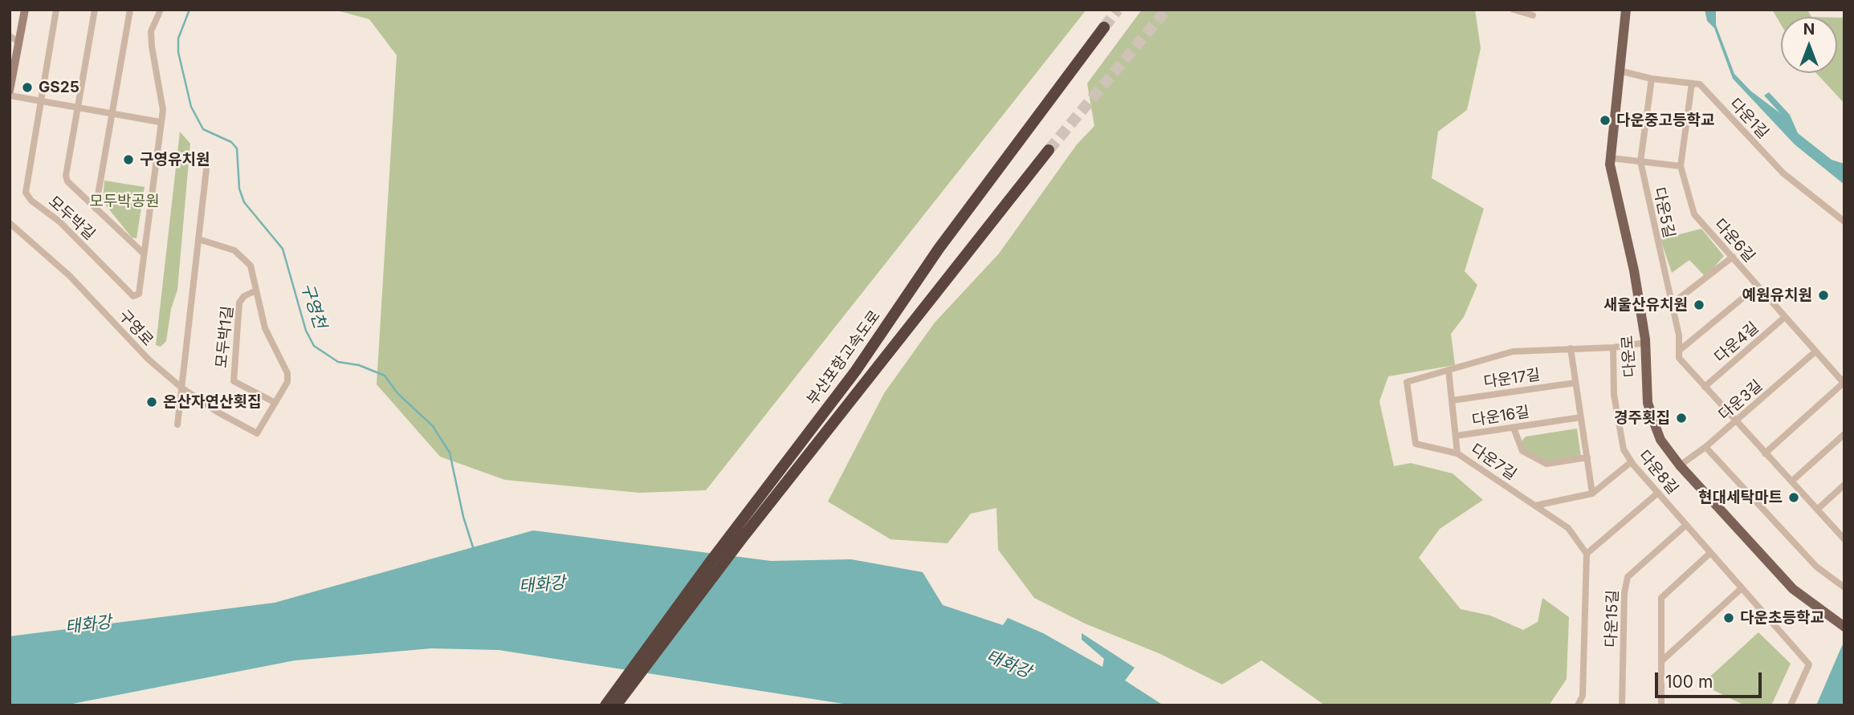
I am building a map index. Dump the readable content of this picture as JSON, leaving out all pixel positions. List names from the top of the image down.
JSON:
{
  "streets": {
    "highway": ["부산포항고속도로"],
    "main road": ["다운로"],
    "street": [
      "다운1길",
      "다운5길",
      "모두박길",
      "다운6길",
      "구영로",
      "모두박1길",
      "다운4길",
      "다운17길",
      "다운3길",
      "다운16길",
      "다운7길",
      "다운8길",
      "다운15길"
    ]
  },
  "crossings": [
    ["다운1길", "다운5길"],
    ["다운1길", "다운6길"],
    ["다운1길", "다운로"],
    ["다운5길", "다운4길"],
    ["다운5길", "다운3길"],
    ["다운6길", "다운4길"],
    ["다운6길", "다운3길"],
    ["구영로", "모두박1길"],
    ["다운로", "다운3길"],
    ["다운로", "다운7길"],
    ["다운17길", "다운16길"],
    ["다운16길", "다운7길"],
    ["다운7길", "다운8길"],
    ["다운8길", "다운15길"]
  ],
  "water": ["구영천", "태화강"],
  "parks": ["모두박공원"],
  "places": [
    "GS25",
    "다운중고등학교",
    "구영유치원",
    "예원유치원",
    "새울산유치원",
    "온산자연산횟집",
    "경주횟집",
    "현대세탁마트",
    "다운초등학교"
  ],
  "scale_bar": "100 m",
  "north": "top"
}
